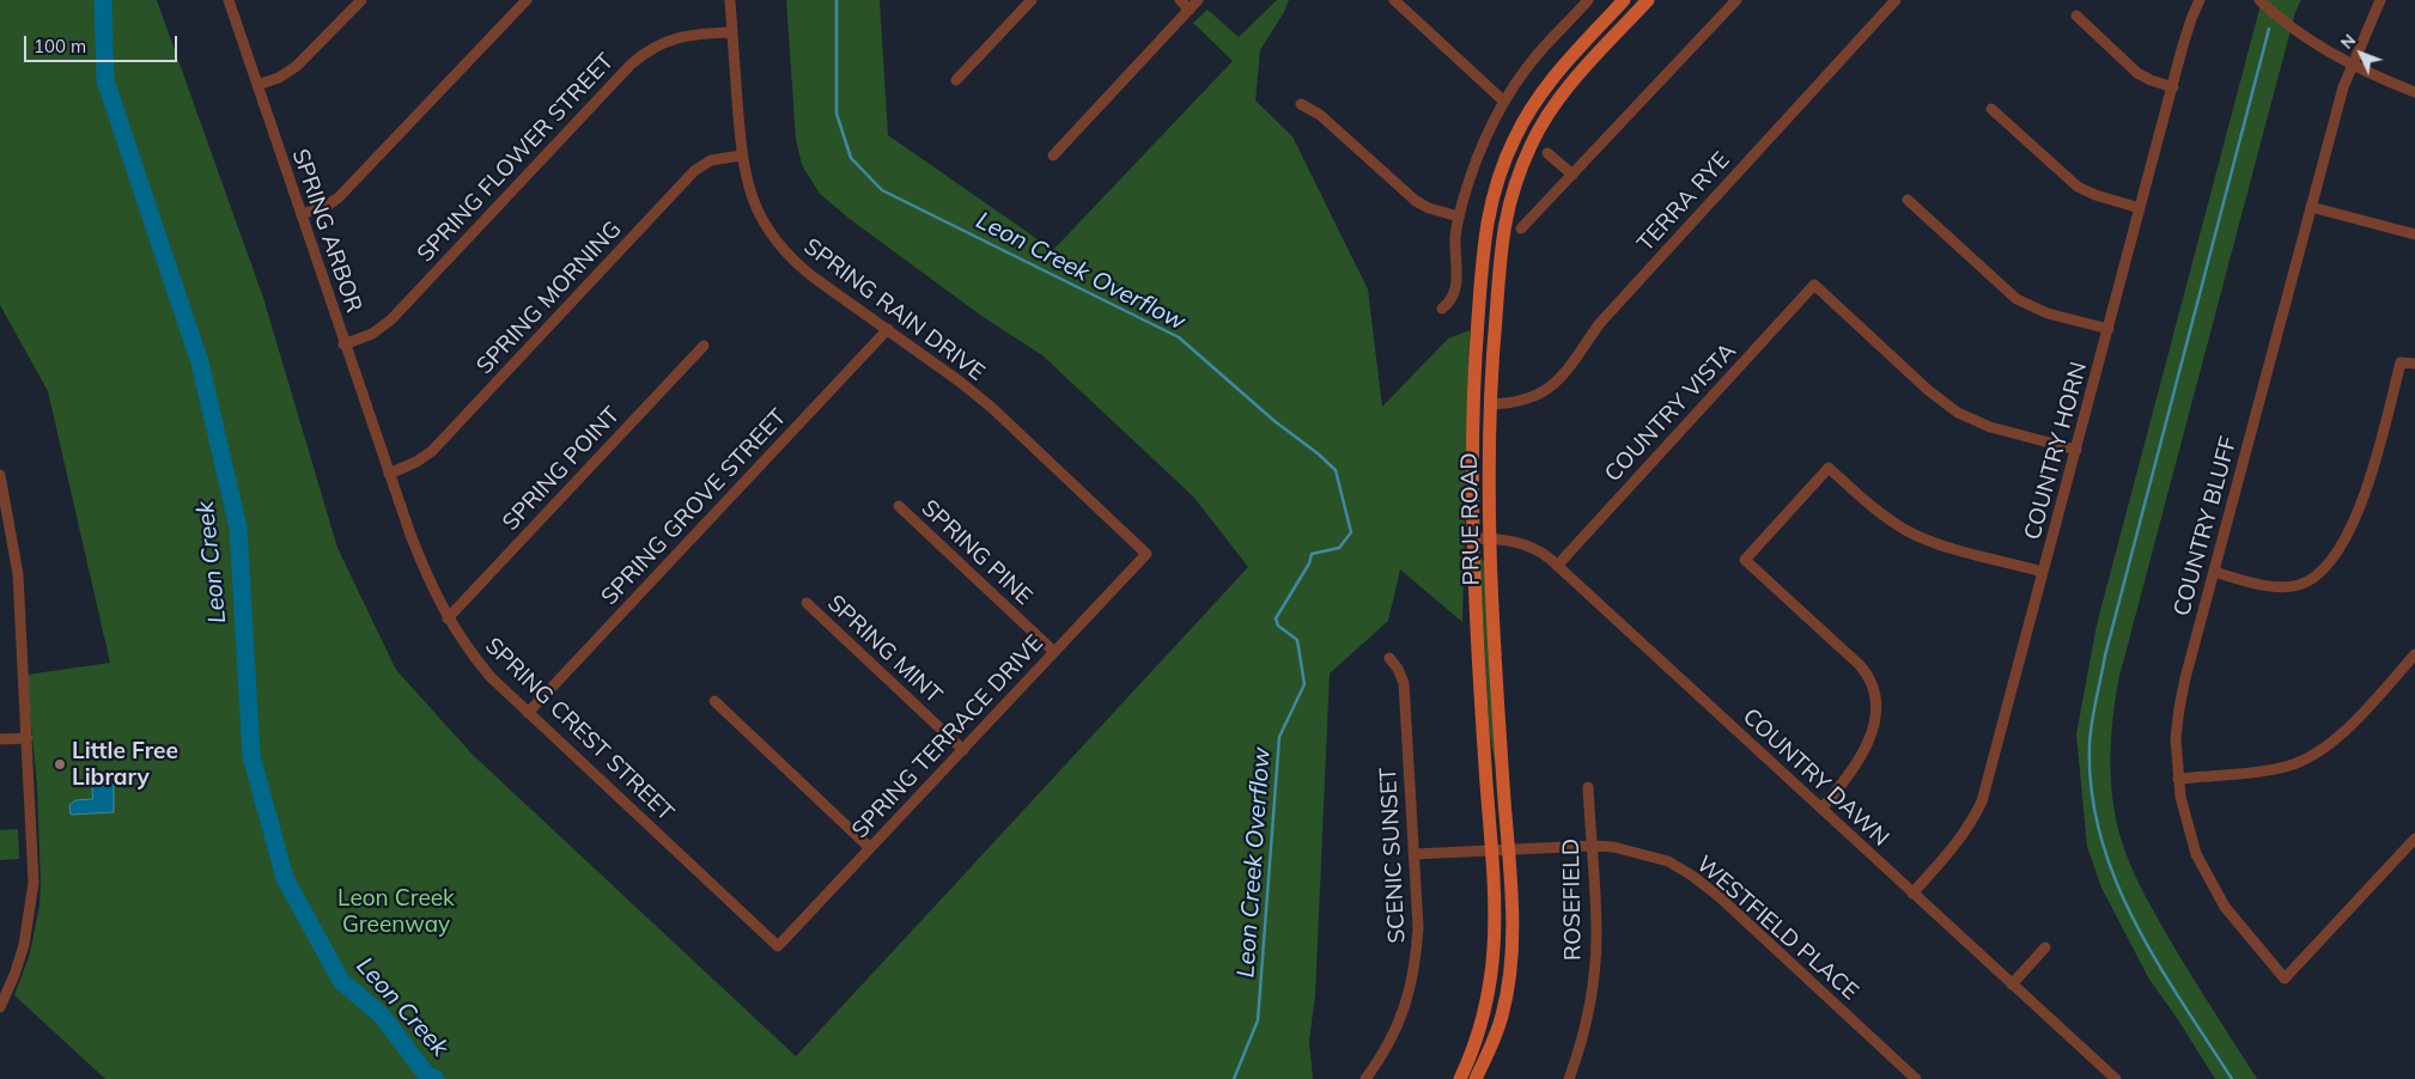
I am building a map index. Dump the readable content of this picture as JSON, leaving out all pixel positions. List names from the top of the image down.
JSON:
{
  "streets": {
    "main road": ["PRUE ROAD"],
    "street": [
      "SPRING FLOWER STREET",
      "TERRA RYE",
      "SPRING ARBOR",
      "SPRING MORNING",
      "SPRING RAIN DRIVE",
      "COUNTRY VISTA",
      "COUNTRY HORN",
      "SPRING POINT",
      "SPRING GROVE STREET",
      "COUNTRY BLUFF",
      "SPRING PINE",
      "SPRING MINT",
      "SPRING CREST STREET",
      "SPRING TERRACE DRIVE",
      "COUNTRY DAWN",
      "SCENIC SUNSET",
      "ROSEFIELD",
      "WESTFIELD PLACE"
    ]
  },
  "crossings": [
    ["SPRING FLOWER STREET", "SPRING ARBOR"],
    ["SPRING FLOWER STREET", "SPRING RAIN DRIVE"],
    ["TERRA RYE", "PRUE ROAD"],
    ["SPRING ARBOR", "SPRING MORNING"],
    ["SPRING ARBOR", "SPRING CREST STREET"],
    ["SPRING MORNING", "SPRING RAIN DRIVE"],
    ["SPRING MORNING", "SPRING CREST STREET"],
    ["SPRING RAIN DRIVE", "SPRING GROVE STREET"],
    ["SPRING RAIN DRIVE", "SPRING TERRACE DRIVE"],
    ["COUNTRY VISTA", "COUNTRY HORN"],
    ["COUNTRY VISTA", "COUNTRY DAWN"],
    ["COUNTRY HORN", "COUNTRY DAWN"],
    ["SPRING POINT", "SPRING CREST STREET"],
    ["SPRING GROVE STREET", "SPRING CREST STREET"],
    ["PRUE ROAD", "COUNTRY DAWN"],
    ["PRUE ROAD", "WESTFIELD PLACE"],
    ["SPRING PINE", "SPRING TERRACE DRIVE"],
    ["SPRING MINT", "SPRING TERRACE DRIVE"],
    ["SPRING CREST STREET", "SPRING TERRACE DRIVE"],
    ["SCENIC SUNSET", "WESTFIELD PLACE"],
    ["ROSEFIELD", "WESTFIELD PLACE"]
  ],
  "water": ["Leon Creek Overflow", "Leon Creek"],
  "parks": ["Leon Creek Greenway"],
  "places": ["Little Free Library"],
  "scale_bar": "100 m",
  "north": "top left"
}
